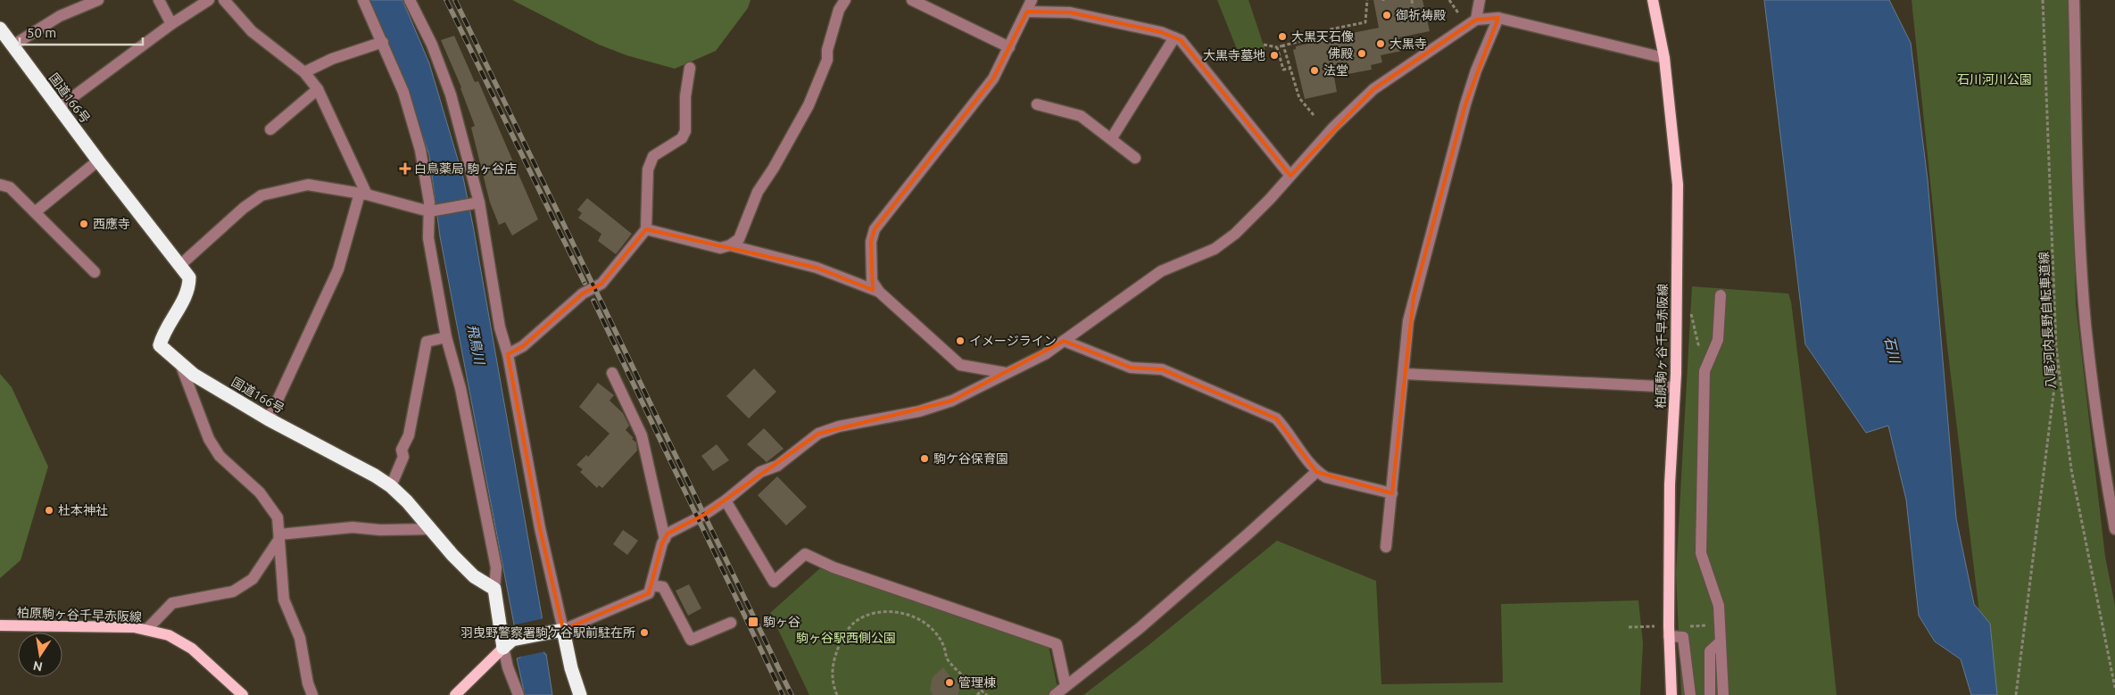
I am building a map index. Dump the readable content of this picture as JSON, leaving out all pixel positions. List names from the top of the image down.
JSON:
{
  "streets": {
    "highway": ["国道166号"],
    "main road": ["柏原駒ヶ谷千早赤阪線"],
    "path": ["八尾河内長野自転車道線"]
  },
  "water": ["飛鳥川", "石川"],
  "parks": ["石川河川公園", "駒ヶ谷駅西側公園"],
  "places": {
    "other": [
      "御祈祷殿",
      "大黒天石像",
      "大黒寺",
      "佛殿",
      "大黒寺墓地",
      "法堂",
      "西應寺",
      "イメージライン",
      "駒ケ谷保育園",
      "杜本神社",
      "羽曳野警察署駒ケ谷駅前駐在所",
      "管理棟"
    ],
    "health": ["白鳥薬局 駒ヶ谷店"],
    "transit": ["駒ヶ谷"]
  },
  "scale_bar": "50 m",
  "north": "bottom"
}
